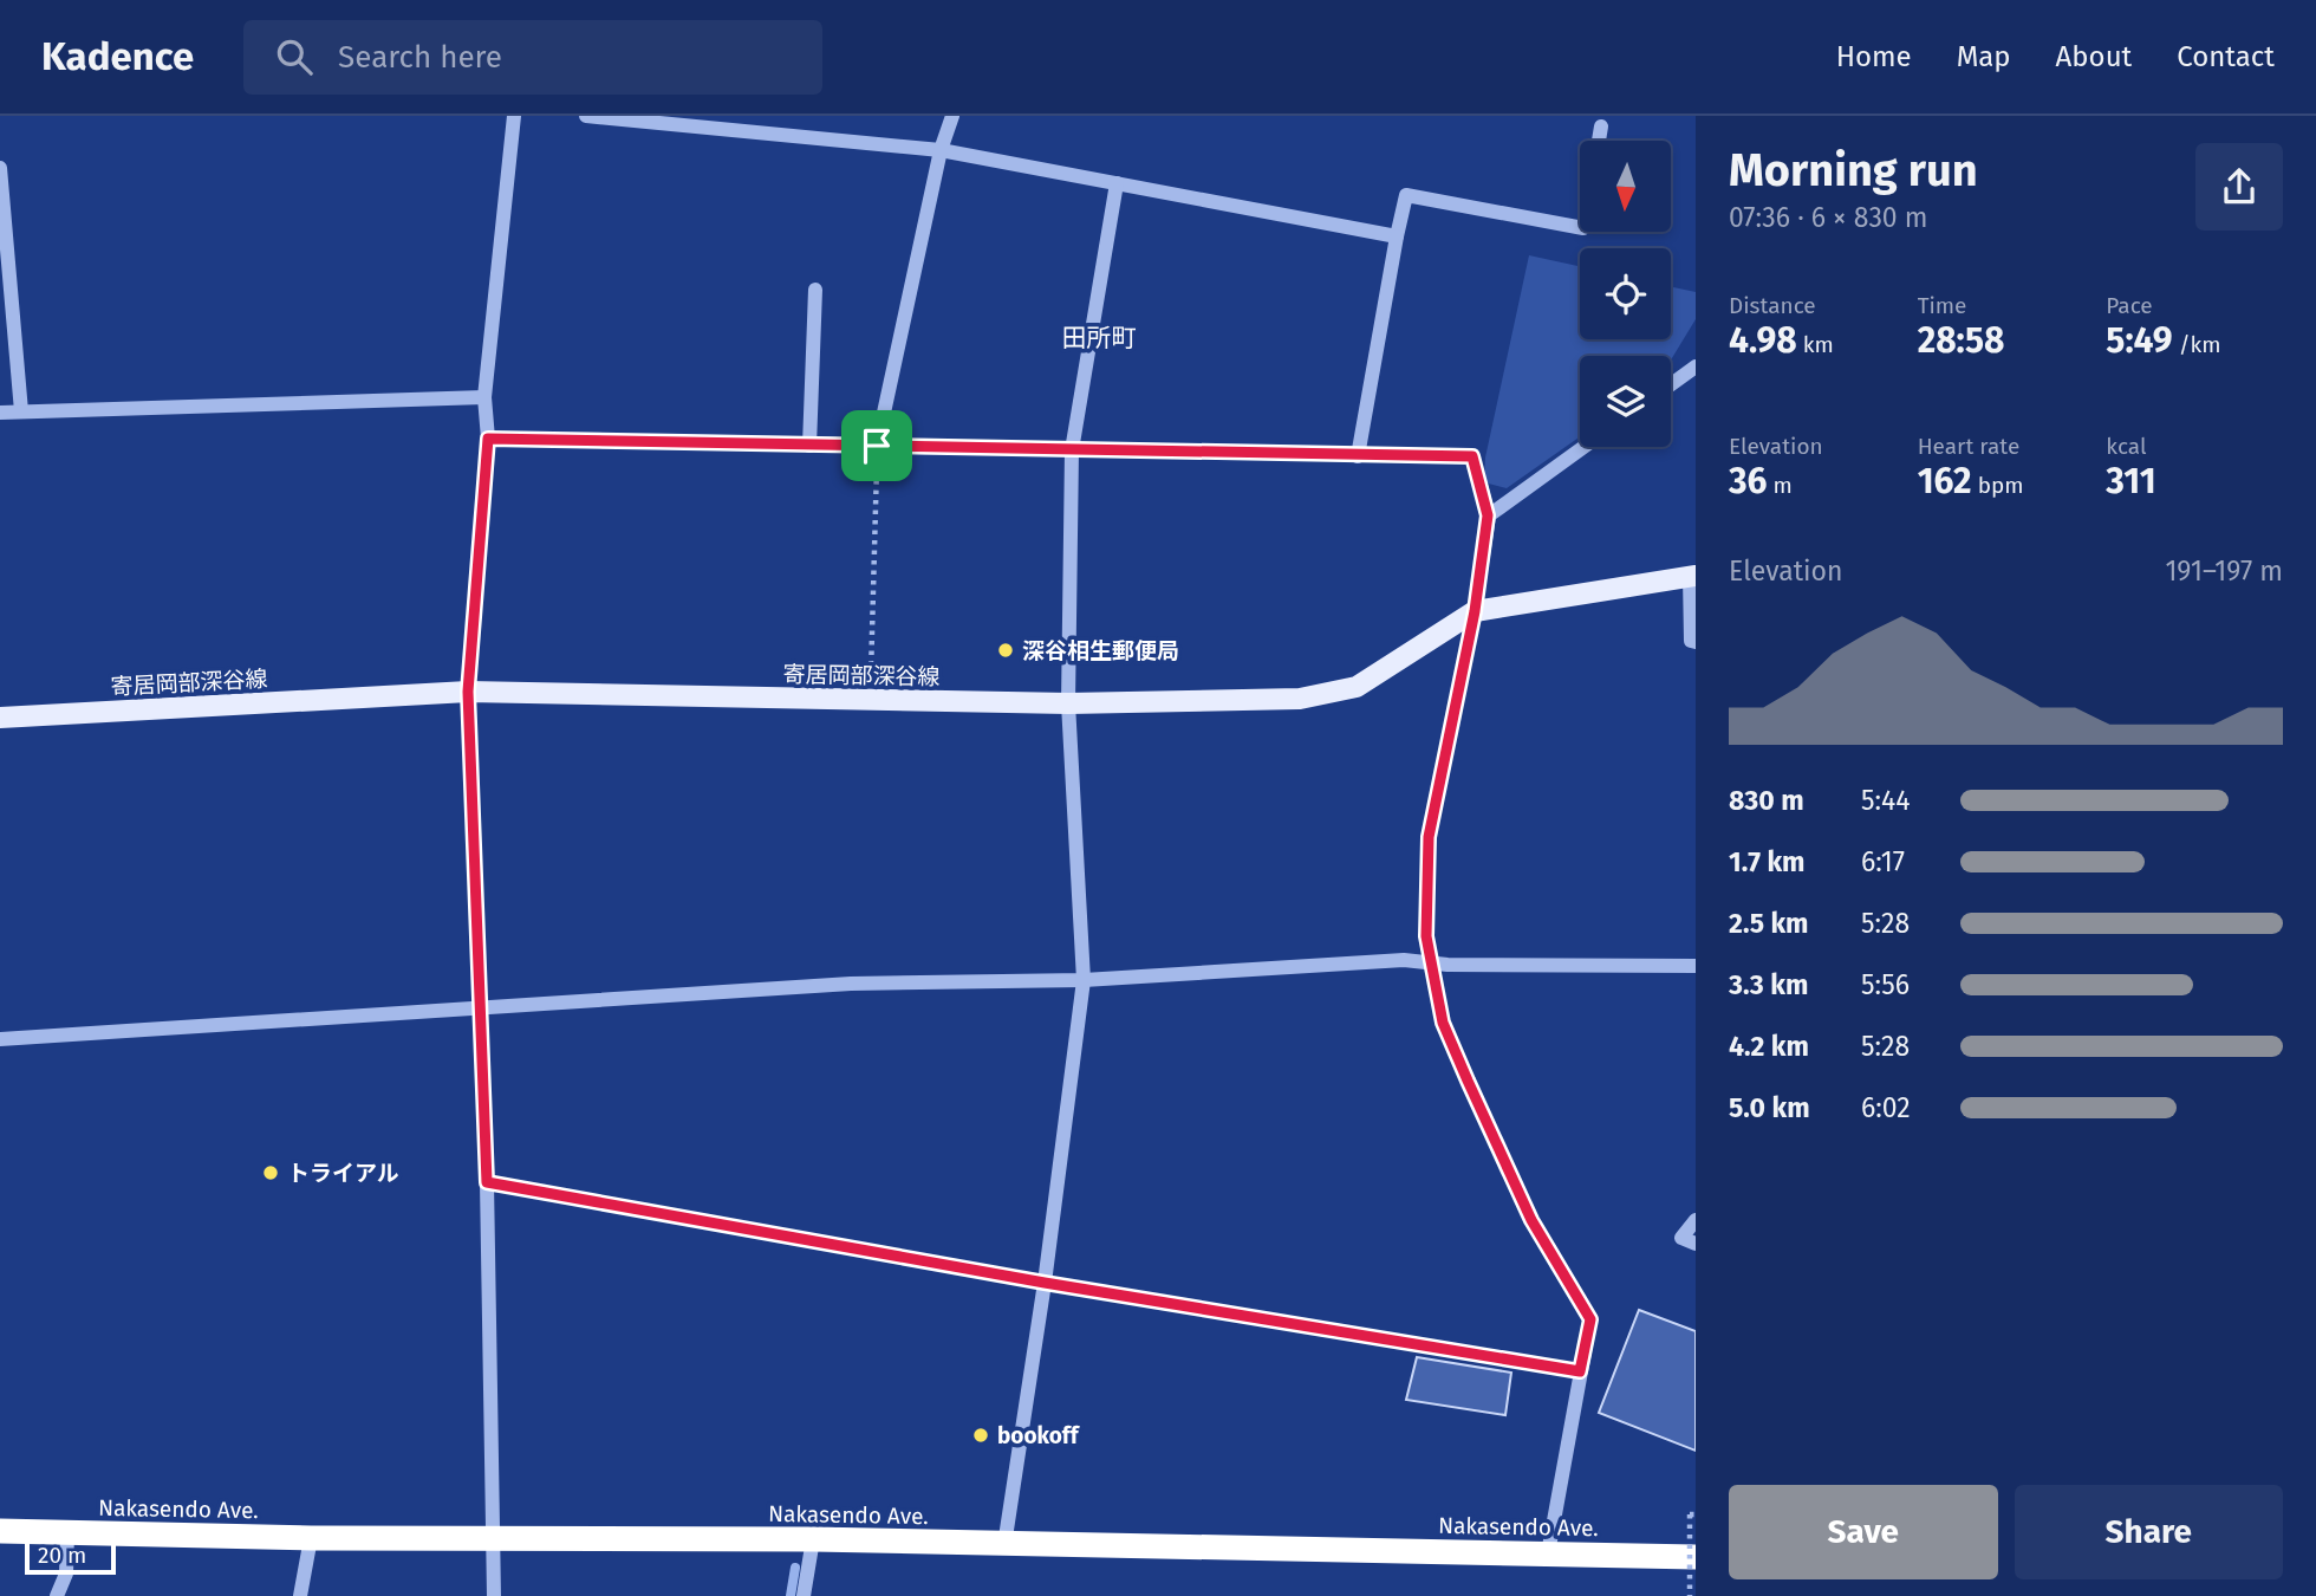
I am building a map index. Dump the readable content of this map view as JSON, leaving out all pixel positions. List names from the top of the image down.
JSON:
{
  "streets": {
    "highway": ["Nakasendo Ave."],
    "main road": ["寄居岡部深谷線"]
  },
  "districts": ["田所町"],
  "places": ["深谷相生郵便局", "トライアル", "bookoff"],
  "scale_bar": "20 m",
  "north": "bottom",
  "page": {
    "header": "Kadence",
    "search": "Search here",
    "nav": [
      "Home",
      "Map",
      "About",
      "Contact"
    ],
    "heading": ["Morning run", "07:36 · 6 × 830 m"],
    "stats": [
      ["Distance", "4.98 km"],
      ["Time", "28:58"],
      ["Pace", "5:49 /km"],
      ["Elevation", "36 m"],
      ["Heart rate", "162 bpm"],
      ["kcal", "311"]
    ],
    "chart": ["Elevation", "191–197 m"],
    "list": [
      {
        "name": "830 m",
        "note": "5:44"
      },
      {
        "name": "1.7 km",
        "note": "6:17"
      },
      {
        "name": "2.5 km",
        "note": "5:28"
      },
      {
        "name": "3.3 km",
        "note": "5:56"
      },
      {
        "name": "4.2 km",
        "note": "5:28"
      },
      {
        "name": "5.0 km",
        "note": "6:02"
      }
    ],
    "buttons": ["Save", "Share"],
    "scale": "20 m"
  }
}
